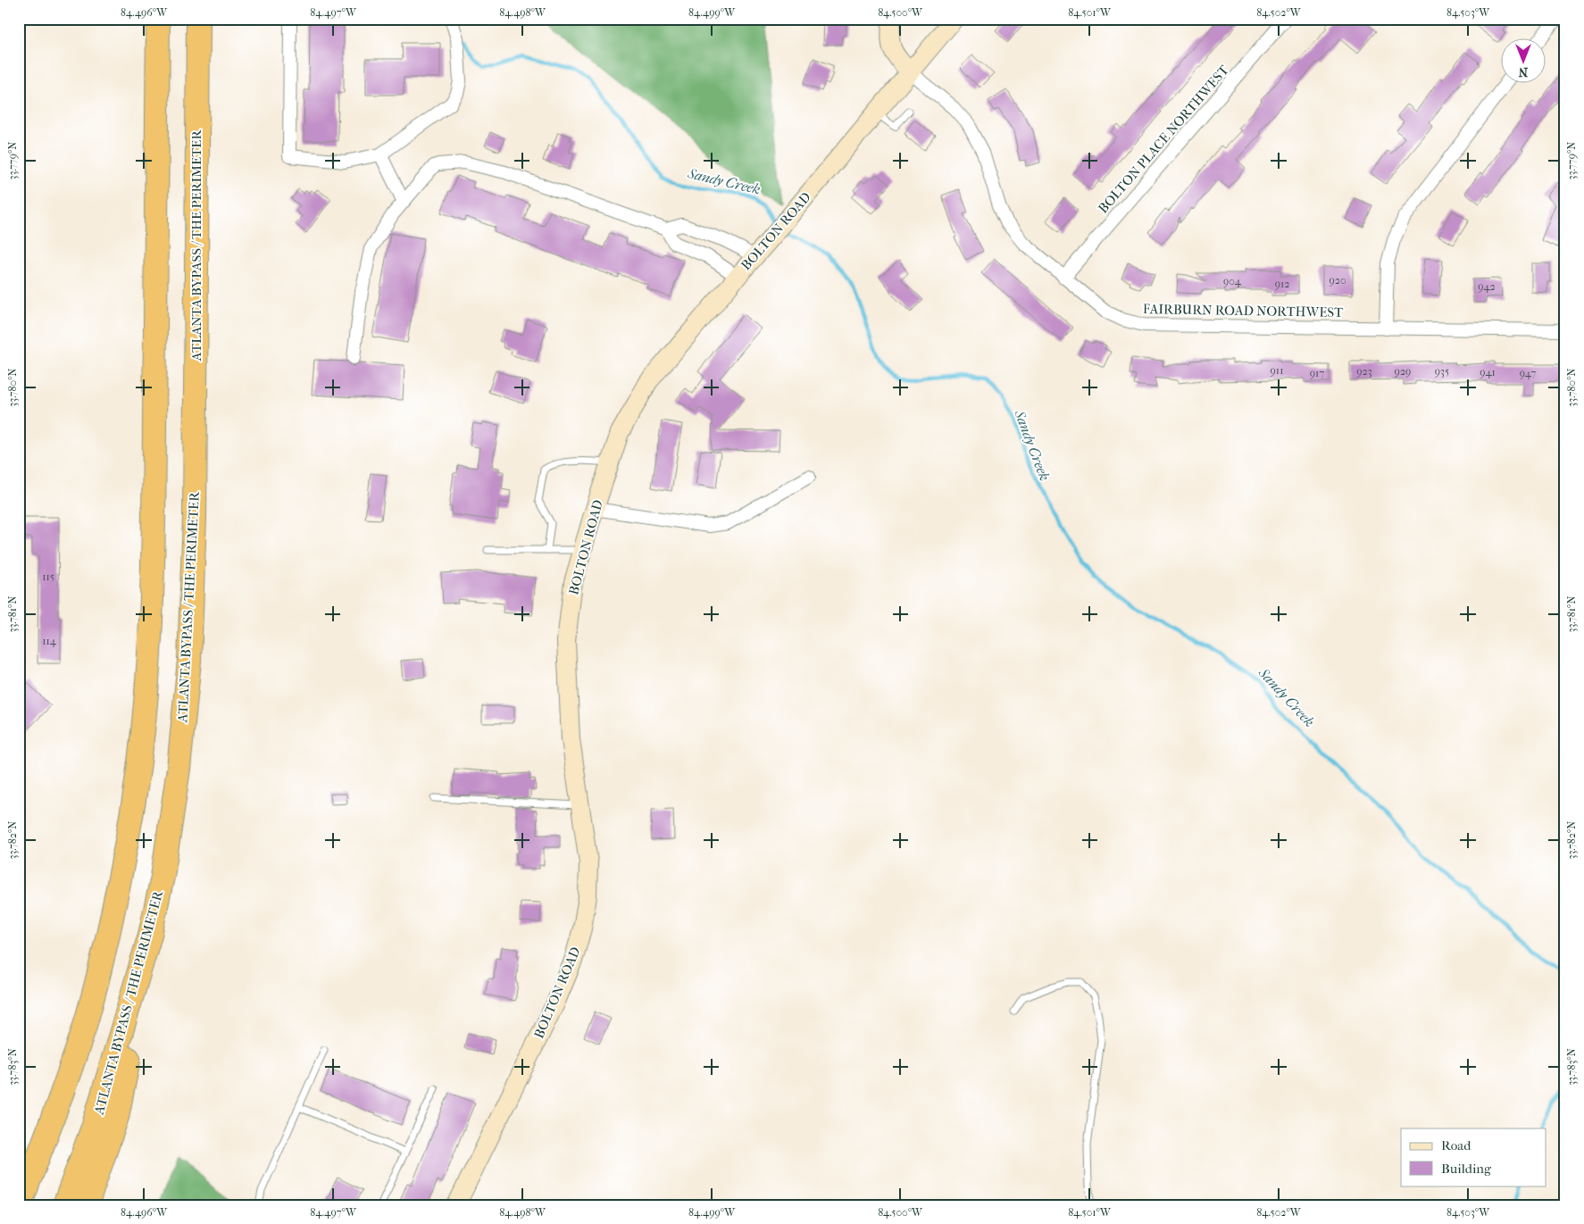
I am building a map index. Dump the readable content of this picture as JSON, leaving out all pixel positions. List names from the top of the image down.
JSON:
{
  "streets": {
    "highway": ["ATLANTA BYPASS / THE PERIMETER"],
    "street": ["BOLTON PLACE NORTHWEST", "BOLTON ROAD", "FAIRBURN ROAD NORTHWEST"]
  },
  "crossings": [
    ["BOLTON PLACE NORTHWEST", "FAIRBURN ROAD NORTHWEST"],
    ["BOLTON ROAD", "FAIRBURN ROAD NORTHWEST"]
  ],
  "water": ["Sandy Creek"],
  "house_numbers": [
    "920",
    "904",
    "912",
    "942",
    "911",
    "923",
    "929",
    "935",
    "941",
    "917",
    "947",
    "115",
    "114"
  ],
  "legend": ["Road", "Building"],
  "north": "bottom",
  "coordinates": [
    "84.496°W",
    "84.497°W",
    "84.498°W",
    "84.499°W",
    "84.500°W",
    "84.501°W",
    "84.502°W",
    "84.503°W",
    "33.779°N",
    "33.780°N",
    "33.781°N",
    "33.782°N",
    "33.783°N"
  ]
}
